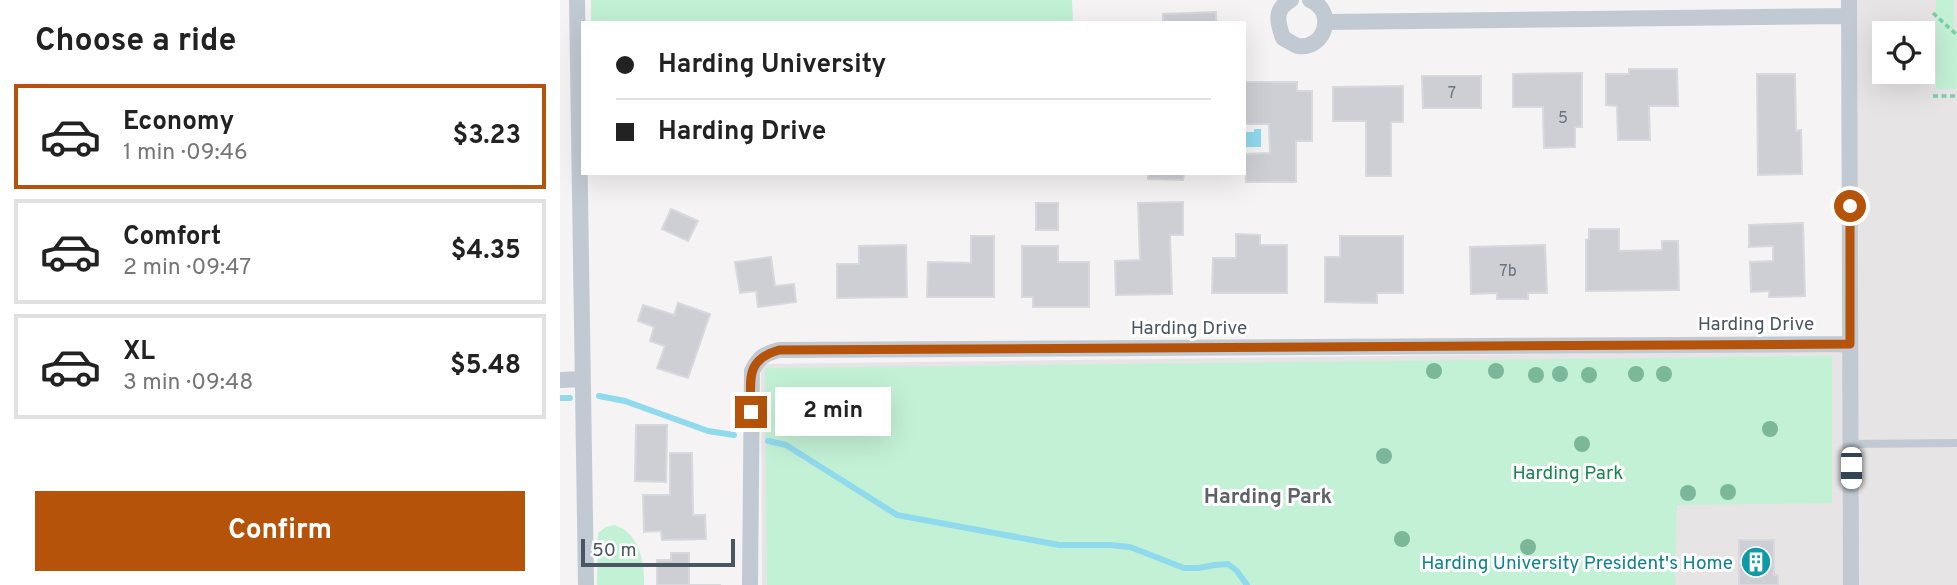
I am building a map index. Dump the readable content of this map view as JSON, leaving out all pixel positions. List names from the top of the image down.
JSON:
{
  "streets": {
    "street": ["Harding Drive"]
  },
  "districts": ["Harding Park"],
  "parks": ["Harding Park"],
  "places": {
    "building": ["Harding University President's Home"]
  },
  "house_numbers": ["7", "5", "7b"],
  "scale_bar": "50 m",
  "page": {
    "heading": "Choose a ride",
    "banner": ["Harding University", "Harding Drive"],
    "list": [
      {
        "name": "Economy",
        "note": "1 min · 09:46",
        "value": "$3.23"
      },
      {
        "name": "Comfort",
        "note": "2 min · 09:47",
        "value": "$4.35"
      },
      {
        "name": "XL",
        "note": "3 min · 09:48",
        "value": "$5.48"
      }
    ],
    "bubble": "2 min",
    "buttons": "Confirm",
    "scale": "50 m"
  }
}
